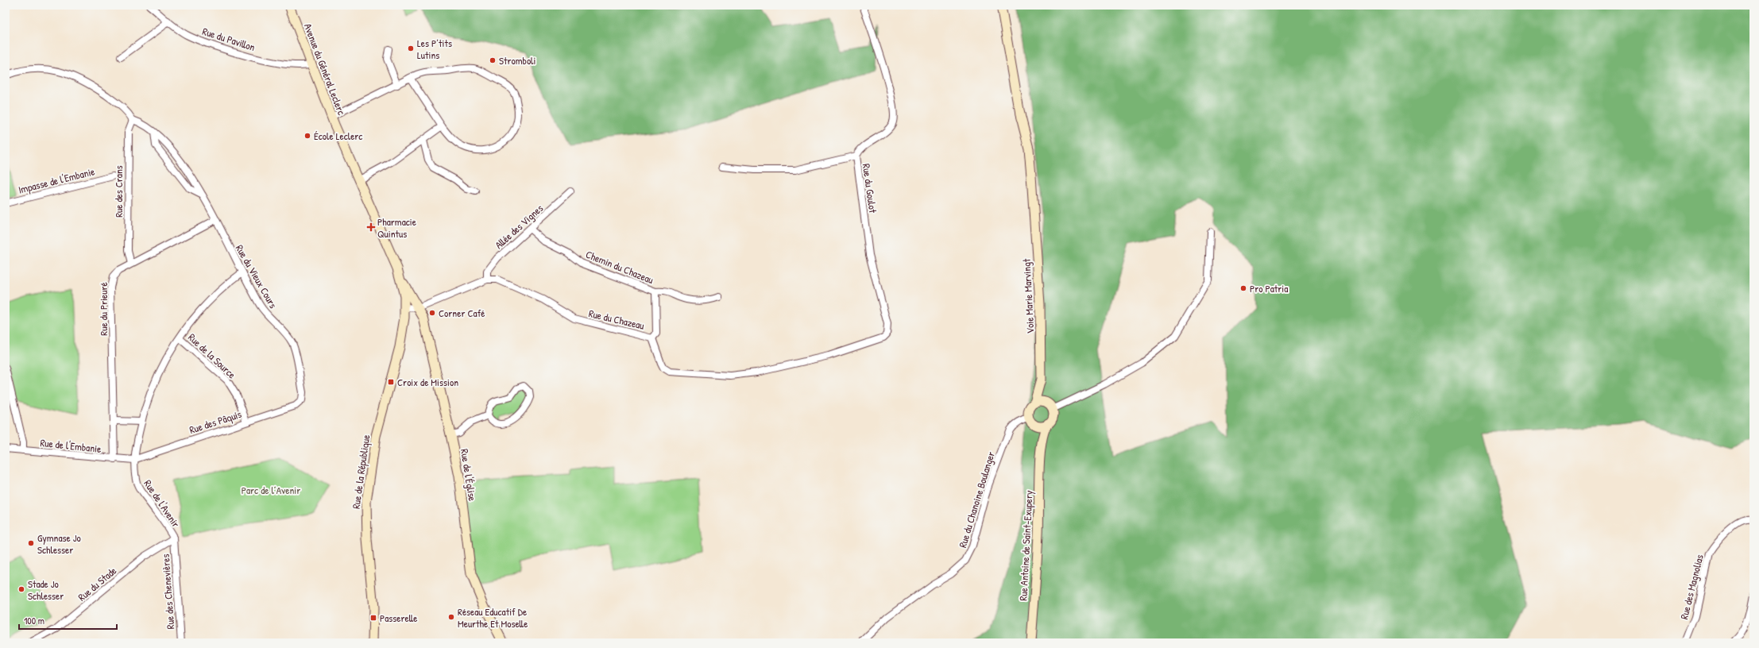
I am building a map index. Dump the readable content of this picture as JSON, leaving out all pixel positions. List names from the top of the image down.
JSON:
{
  "streets": {
    "main road": [
      "Avenue du Général Leclerc",
      "Voie Marie Marvingt",
      "Rue de la République",
      "Rue de l'Église",
      "Rue Antoine de Saint-Exupery"
    ],
    "street": [
      "Rue du Pavillon",
      "Impasse de l'Embanie",
      "Rue du Goulot",
      "Rue des Crans",
      "Allée des Vignes",
      "Chemin du Chazeau",
      "Rue du Vieux Cours",
      "Rue du Prieuré",
      "Rue du Chazeau",
      "Rue de la Source",
      "Rue des Pâquis",
      "Rue de l'Embanie",
      "Rue du Chanoine Boulanger",
      "Rue de l'Avenir",
      "Rue du Stade",
      "Rue des Magnolias",
      "Rue des Chenevières"
    ]
  },
  "crossings": [
    ["Rue du Pavillon", "Avenue du Général Leclerc"],
    ["Avenue du Général Leclerc", "Rue de la République"],
    ["Avenue du Général Leclerc", "Rue de l'Église"],
    ["Rue du Goulot", "Rue du Chazeau"],
    ["Rue des Crans", "Rue du Vieux Cours"],
    ["Rue des Crans", "Rue du Prieuré"],
    ["Allée des Vignes", "Chemin du Chazeau"],
    ["Allée des Vignes", "Rue du Chazeau"],
    ["Chemin du Chazeau", "Rue du Chazeau"],
    ["Rue du Vieux Cours", "Rue du Prieuré"],
    ["Rue du Vieux Cours", "Rue des Pâquis"],
    ["Voie Marie Marvingt", "Rue du Chanoine Boulanger"],
    ["Voie Marie Marvingt", "Rue Antoine de Saint-Exupery"],
    ["Rue du Prieuré", "Rue de l'Embanie"],
    ["Rue de la Source", "Rue des Pâquis"],
    ["Rue des Pâquis", "Rue de l'Embanie"],
    ["Rue des Pâquis", "Rue de l'Avenir"],
    ["Rue de l'Embanie", "Rue de l'Avenir"],
    ["Rue du Chanoine Boulanger", "Rue Antoine de Saint-Exupery"],
    ["Rue de l'Avenir", "Rue du Stade"],
    ["Rue de l'Avenir", "Rue des Chenevières"],
    ["Rue du Stade", "Rue des Chenevières"]
  ],
  "parks": ["Parc de l’Avenir"],
  "places": {
    "other": [
      "Les P’tits Lutins",
      "Stromboli",
      "École Leclerc",
      "Pro Patria",
      "Corner Café",
      "Gymnase Jo Schlesser",
      "Stade Jo Schlesser",
      "Réseau Educatif De Meurthe Et Moselle"
    ],
    "health": ["Pharmacie Quintus"],
    "transit": ["Croix de Mission", "Passerelle"]
  },
  "scale_bar": "100 m"
}
